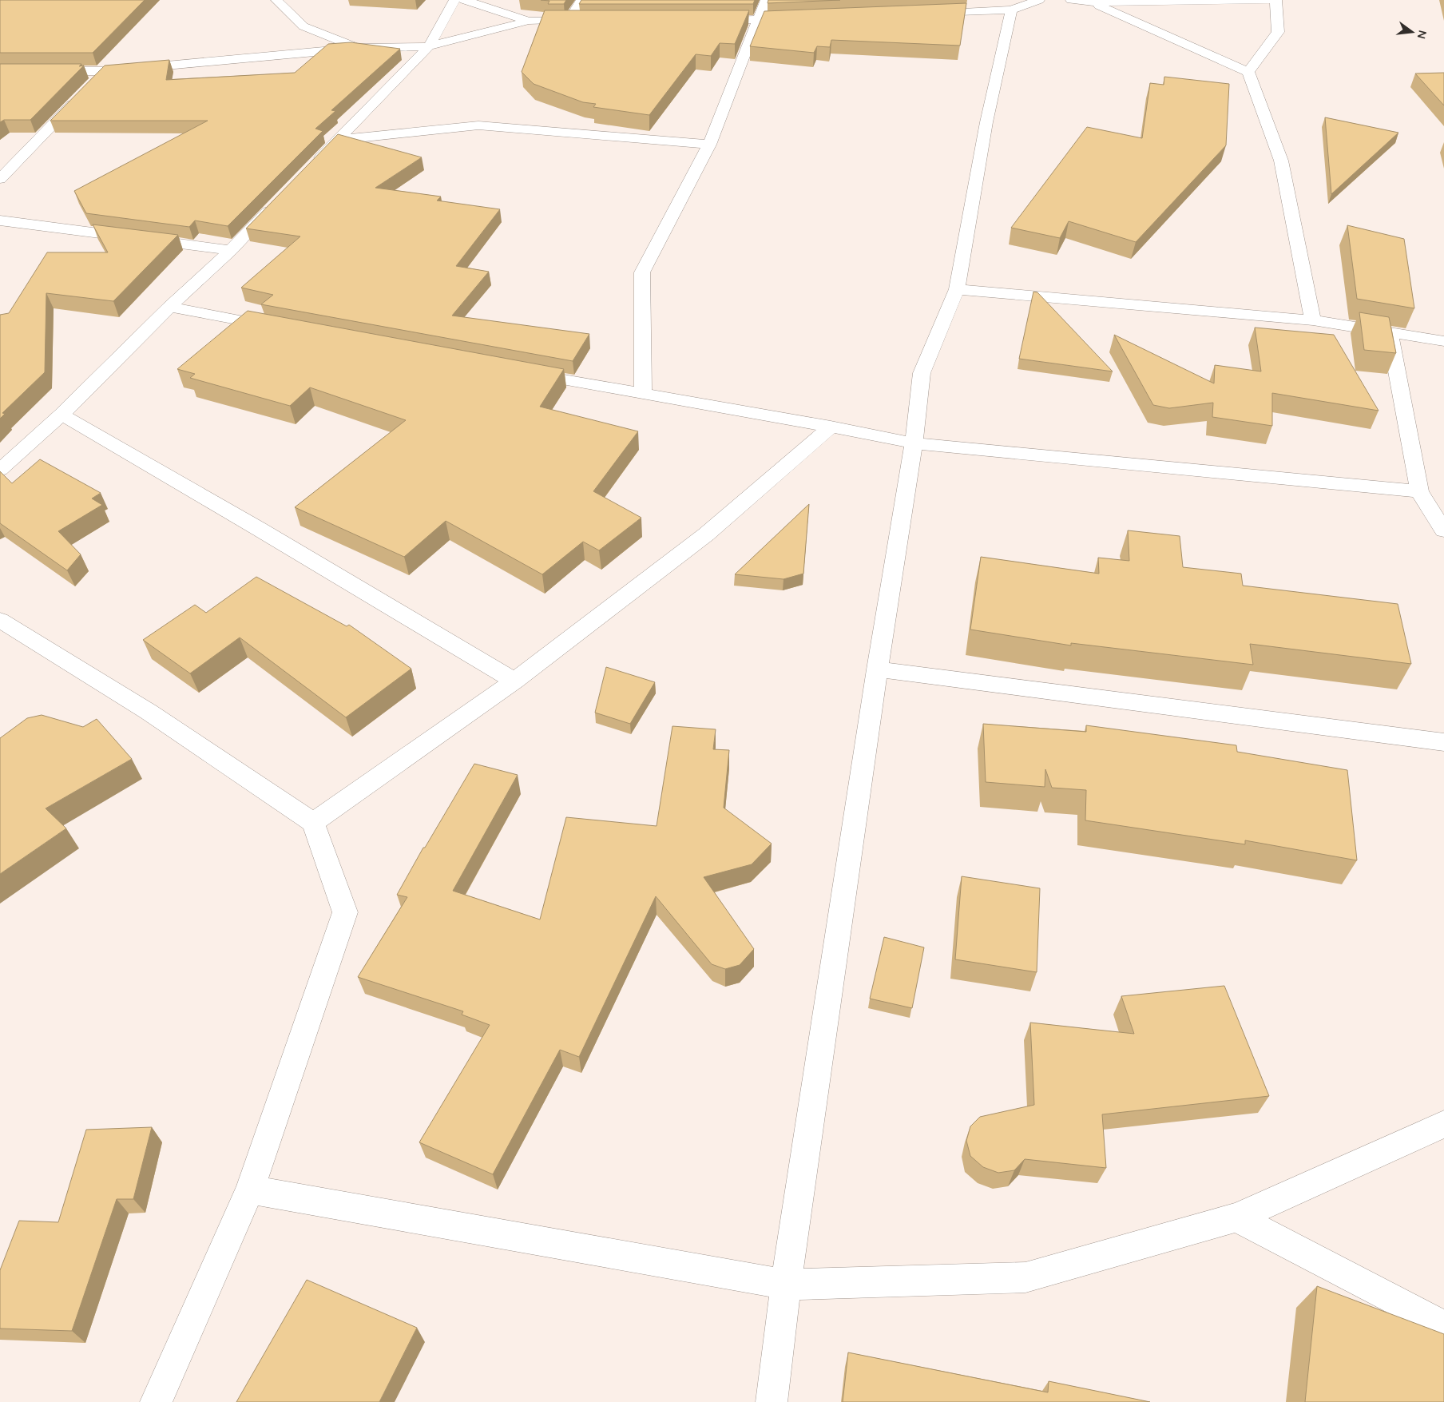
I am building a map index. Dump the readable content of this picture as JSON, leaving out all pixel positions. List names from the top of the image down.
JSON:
{
  "north": "right"
}
